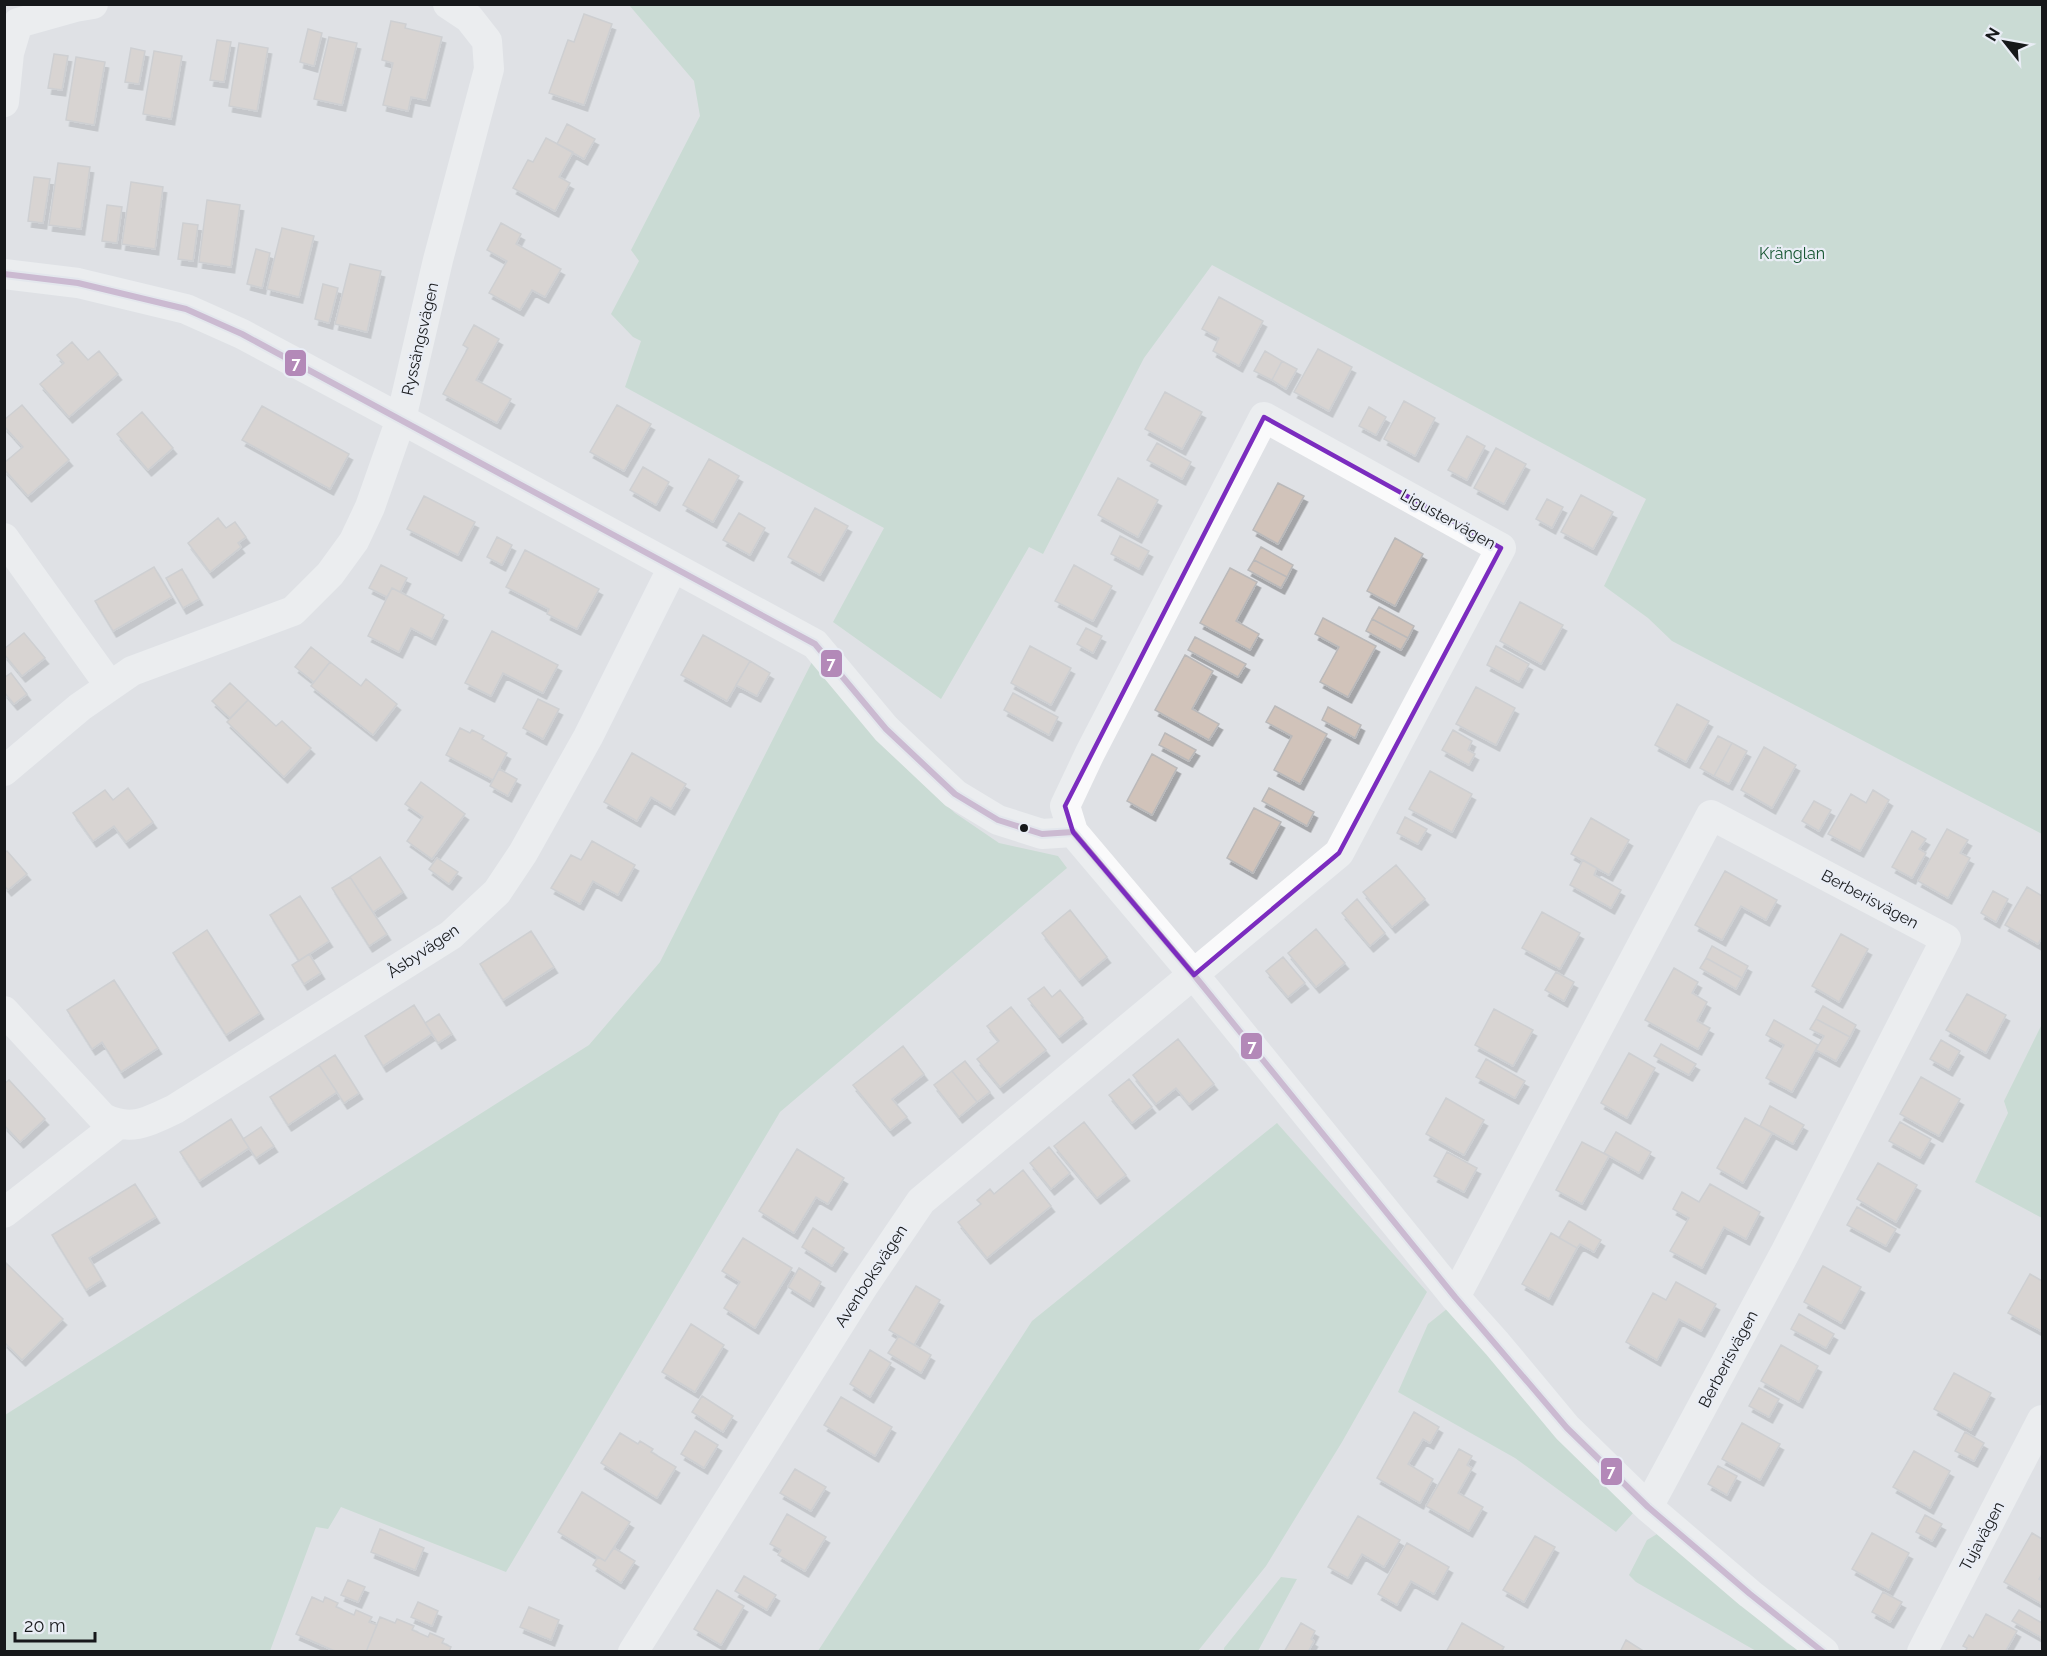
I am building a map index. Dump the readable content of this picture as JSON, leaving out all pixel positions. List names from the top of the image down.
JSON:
{
  "streets": {
    "street": [
      "Ryssängsvägen",
      "Ligustervägen",
      "Berberisvägen",
      "Åsbyvägen",
      "Avenboksvägen",
      "Tujavägen"
    ]
  },
  "crossings": [
    ["Ligustervägen", "Avenboksvägen"]
  ],
  "parks": ["Kränglan"],
  "lines": ["transit line 7"],
  "scale_bar": "20 m",
  "north": "top left"
}
